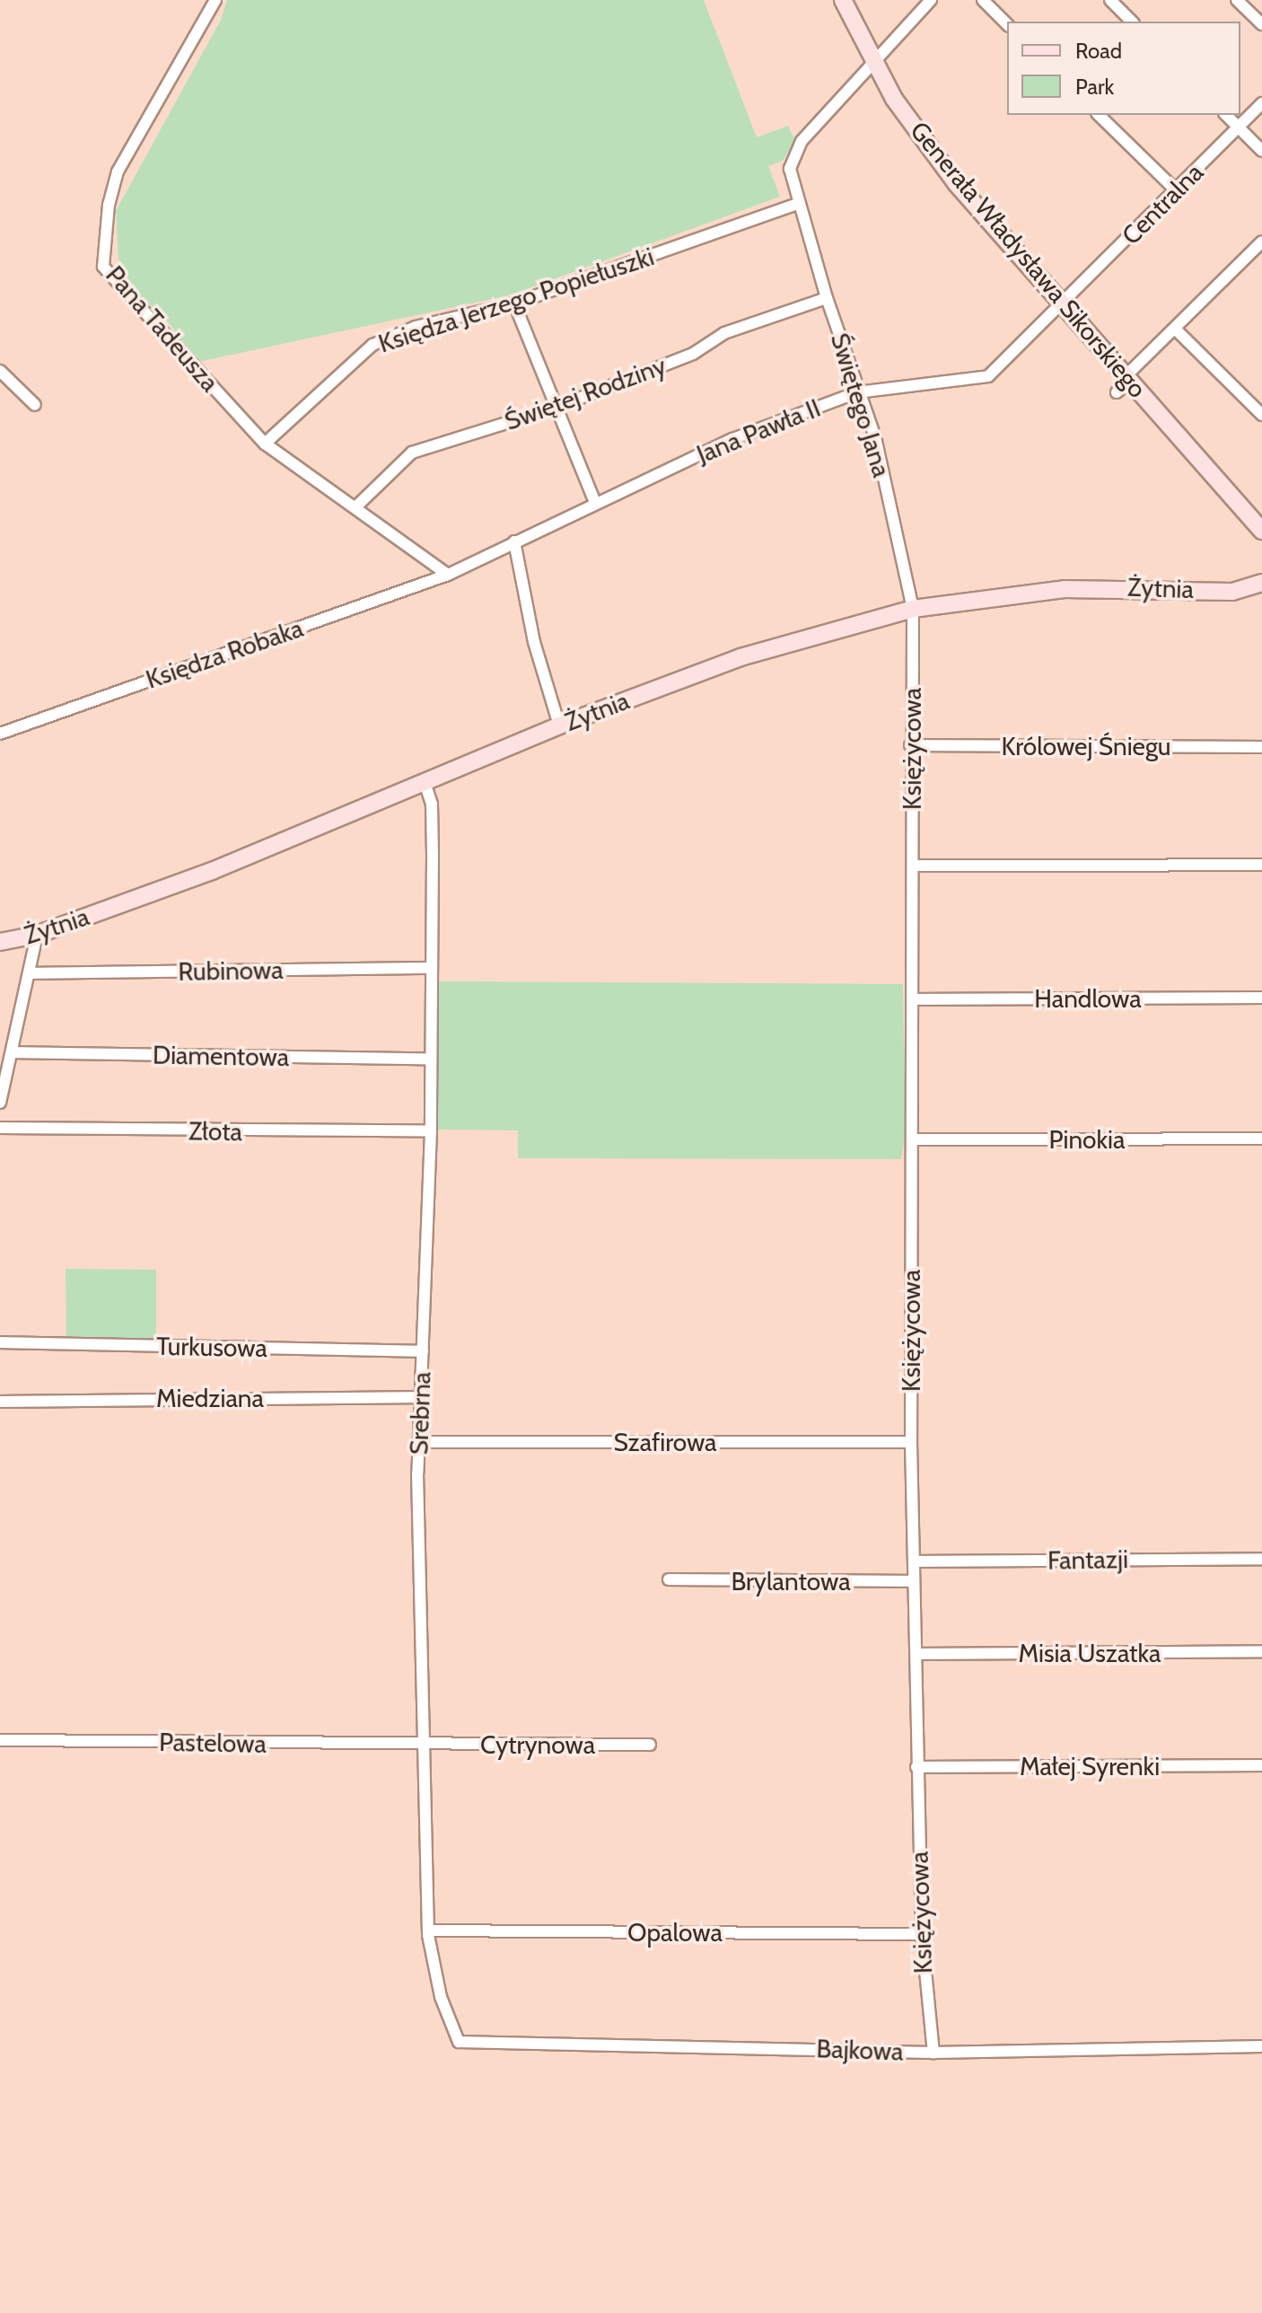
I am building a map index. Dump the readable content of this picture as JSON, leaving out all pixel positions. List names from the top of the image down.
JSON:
{
  "streets": {
    "street": [
      "Centralna",
      "Generała Władysława Sikorskiego",
      "Księdza Jerzego Popiełuszki",
      "Pana Tadeusza",
      "Świętej Rodziny",
      "Świętego Jana",
      "Jana Pawła II",
      "Żytnia",
      "Księdza Robaka",
      "Królowej Śniegu",
      "Księżycowa",
      "Rubinowa",
      "Handlowa",
      "Diamentowa",
      "Złota",
      "Pinokia",
      "Turkusowa",
      "Miedziana",
      "Srebrna",
      "Szafirowa",
      "Fantazji",
      "Brylantowa",
      "Misia Uszatka",
      "Pastelowa",
      "Cytrynowa",
      "Małej Syrenki",
      "Opalowa",
      "Bajkowa"
    ]
  },
  "crossings": [
    ["Centralna", "Generała Władysława Sikorskiego"],
    ["Centralna", "Jana Pawła II"],
    ["Generała Władysława Sikorskiego", "Świętego Jana"],
    ["Generała Władysława Sikorskiego", "Jana Pawła II"],
    ["Księdza Jerzego Popiełuszki", "Pana Tadeusza"],
    ["Księdza Jerzego Popiełuszki", "Świętego Jana"],
    ["Pana Tadeusza", "Świętej Rodziny"],
    ["Pana Tadeusza", "Jana Pawła II"],
    ["Pana Tadeusza", "Księdza Robaka"],
    ["Świętej Rodziny", "Świętego Jana"],
    ["Świętego Jana", "Jana Pawła II"],
    ["Świętego Jana", "Żytnia"],
    ["Świętego Jana", "Księżycowa"],
    ["Jana Pawła II", "Księdza Robaka"],
    ["Żytnia", "Księżycowa"],
    ["Żytnia", "Srebrna"],
    ["Królowej Śniegu", "Księżycowa"],
    ["Księżycowa", "Handlowa"],
    ["Księżycowa", "Pinokia"],
    ["Księżycowa", "Szafirowa"],
    ["Księżycowa", "Fantazji"],
    ["Księżycowa", "Brylantowa"],
    ["Księżycowa", "Misia Uszatka"],
    ["Księżycowa", "Małej Syrenki"],
    ["Księżycowa", "Opalowa"],
    ["Księżycowa", "Bajkowa"],
    ["Rubinowa", "Srebrna"],
    ["Diamentowa", "Srebrna"],
    ["Złota", "Srebrna"],
    ["Turkusowa", "Srebrna"],
    ["Miedziana", "Srebrna"],
    ["Srebrna", "Szafirowa"],
    ["Srebrna", "Pastelowa"],
    ["Srebrna", "Cytrynowa"],
    ["Srebrna", "Opalowa"],
    ["Srebrna", "Bajkowa"],
    ["Pastelowa", "Cytrynowa"]
  ],
  "legend": ["Road", "Park"]
}
